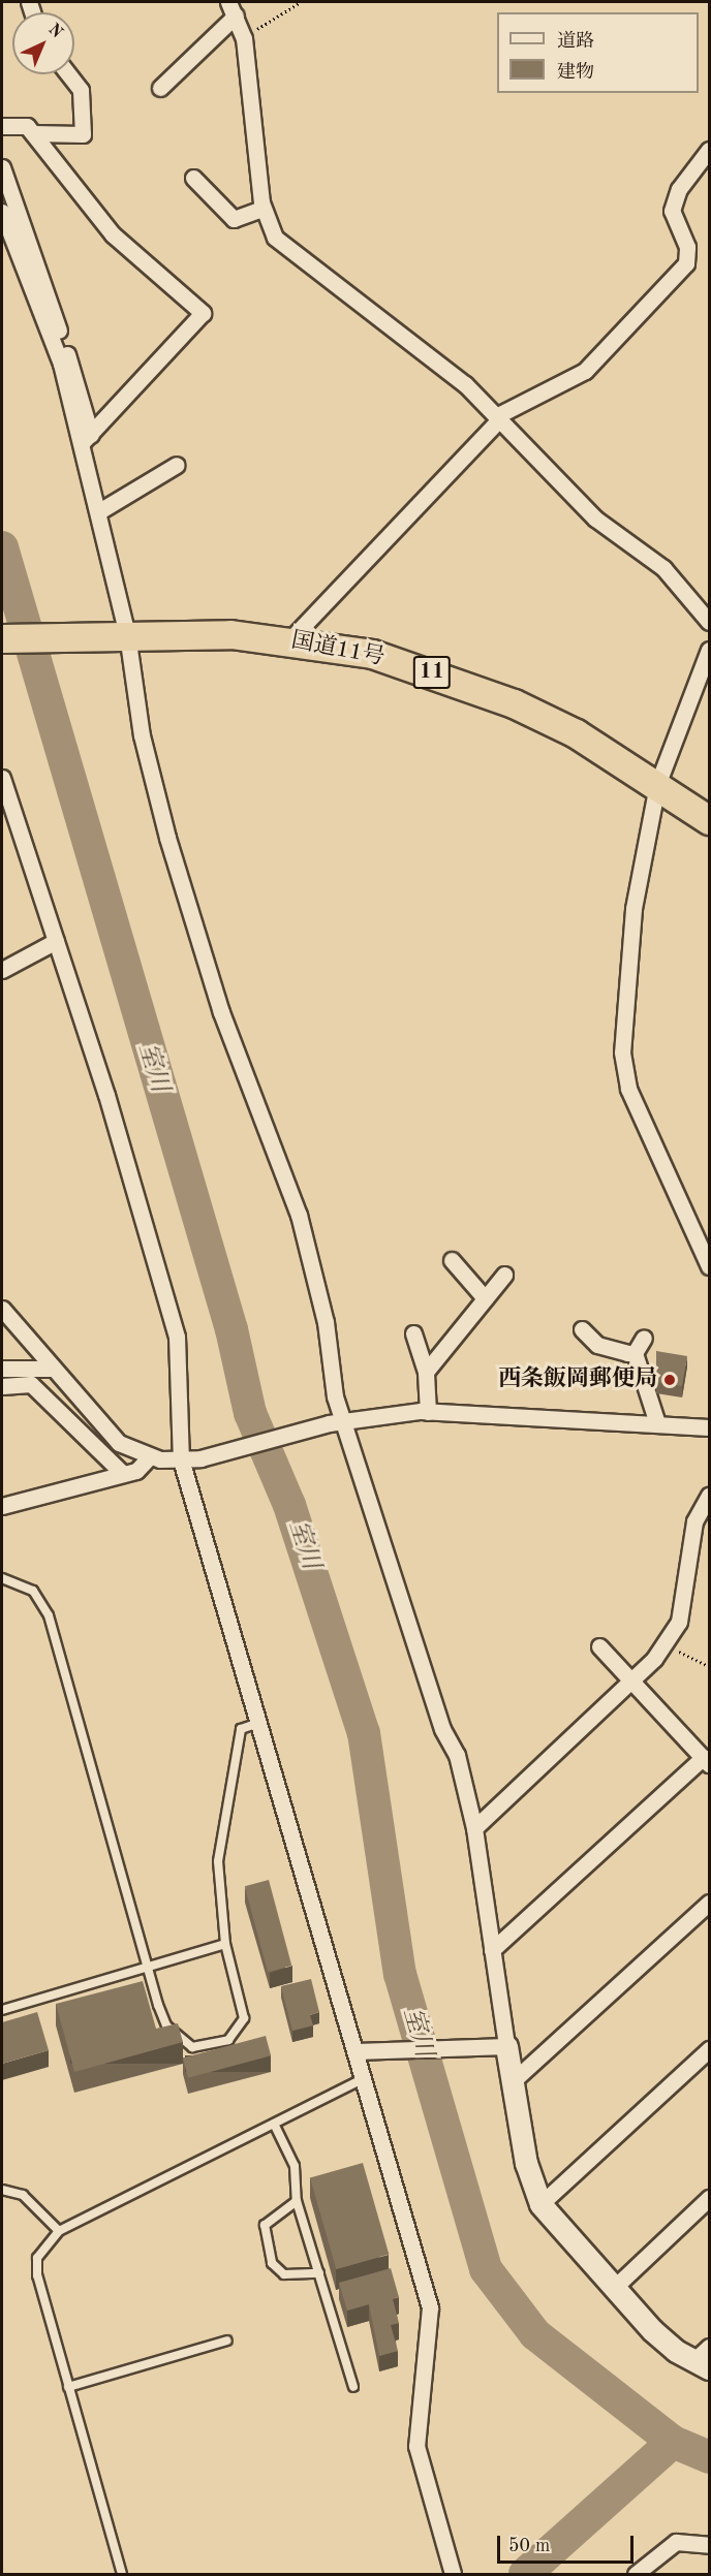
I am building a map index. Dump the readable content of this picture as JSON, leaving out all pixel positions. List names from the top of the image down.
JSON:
{
  "streets": {
    "highway": ["国道11号", "11"]
  },
  "water": ["室川"],
  "places": ["西条飯岡郵便局"],
  "legend": ["道路", "建物"],
  "scale_bar": "50 m",
  "north": "top right"
}
